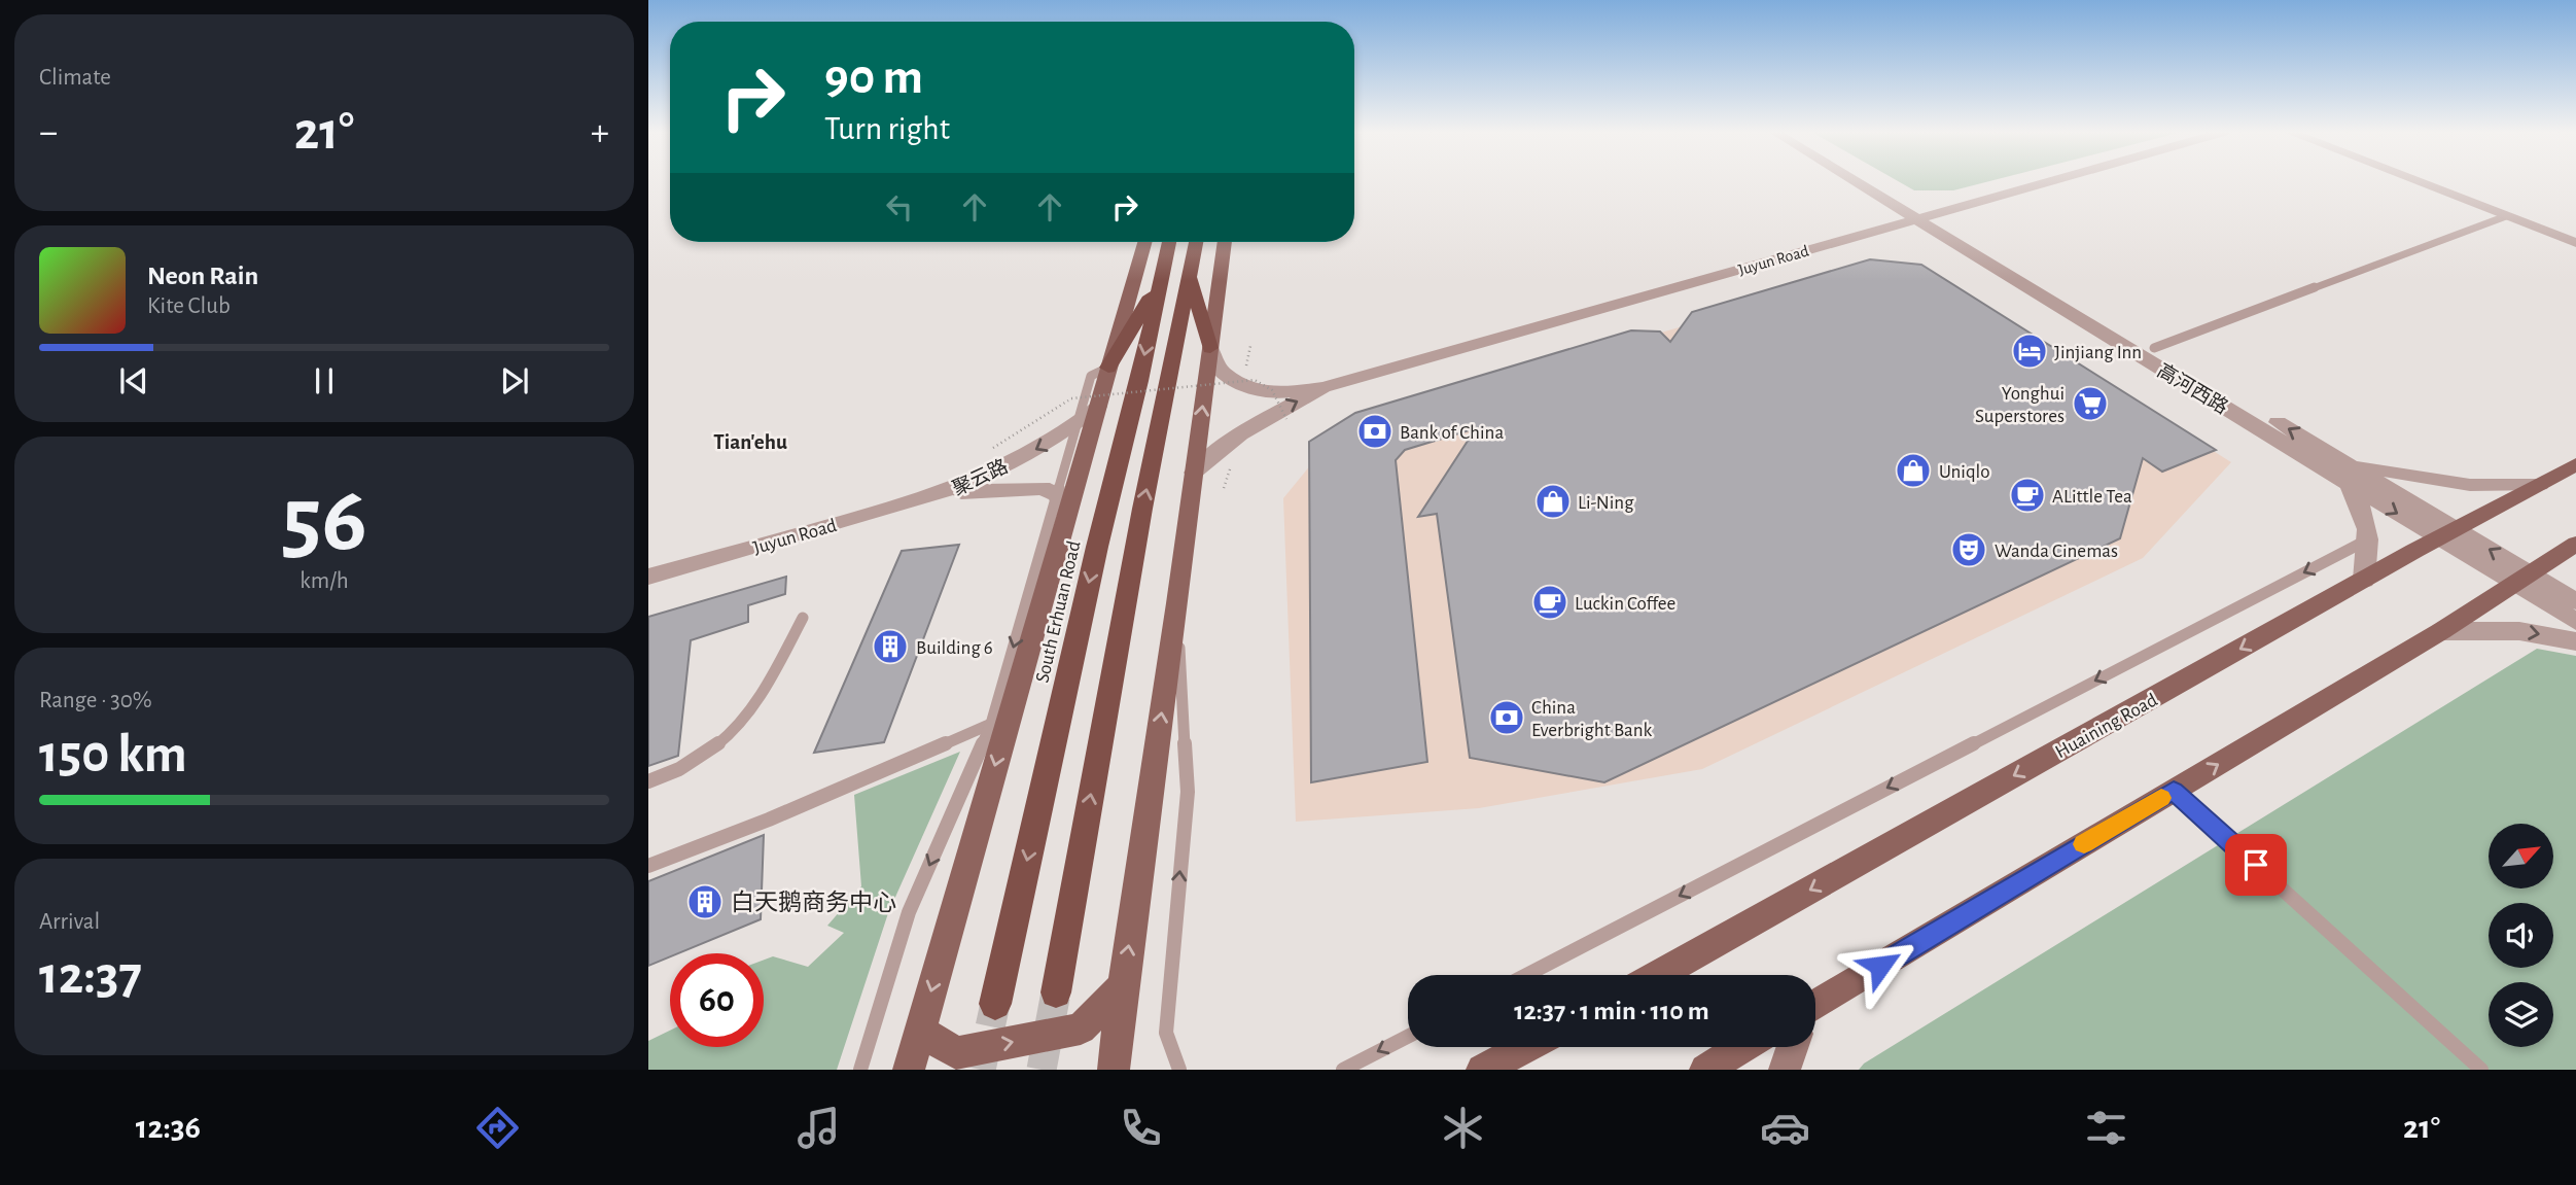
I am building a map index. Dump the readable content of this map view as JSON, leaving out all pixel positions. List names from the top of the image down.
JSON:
{
  "streets": {
    "highway": ["South Erhuan Road"],
    "main road": ["Huaining Road"],
    "street": ["Juyun Road", "高河西路", "聚云路"]
  },
  "crossings": [
    ["Juyun Road", "高河西路"],
    ["Juyun Road", "聚云路"],
    ["高河西路", "Huaining Road"]
  ],
  "one_way": ["聚云路"],
  "districts": ["Tian'ehu"],
  "places": {
    "hotel": ["Jinjiang Inn"],
    "supermarket": ["Yonghui Superstores"],
    "bank": ["Bank of China", "China Everbright Bank"],
    "shop": ["Uniqlo", "Li-Ning"],
    "cafe": ["ALittle Tea", "Luckin Coffee"],
    "theatre": ["Wanda Cinemas"],
    "building": ["Building 6", "白天鹅商务中心"]
  },
  "north": "top right",
  "page": {
    "tile": [
      "Climate",
      ["56", "km/h"],
      ["Range · 30%", "150 km"],
      ["Arrival", "12:37"]
    ],
    "turn": ["90 m", "Turn right"],
    "heat": ["−", "21°", "+"],
    "song": ["Neon Rain", "Kite Club"],
    "limit": "60",
    "trip": "12:37 · 1 min · 110 m",
    "tabs": ["12:36", "21°"]
  }
}
